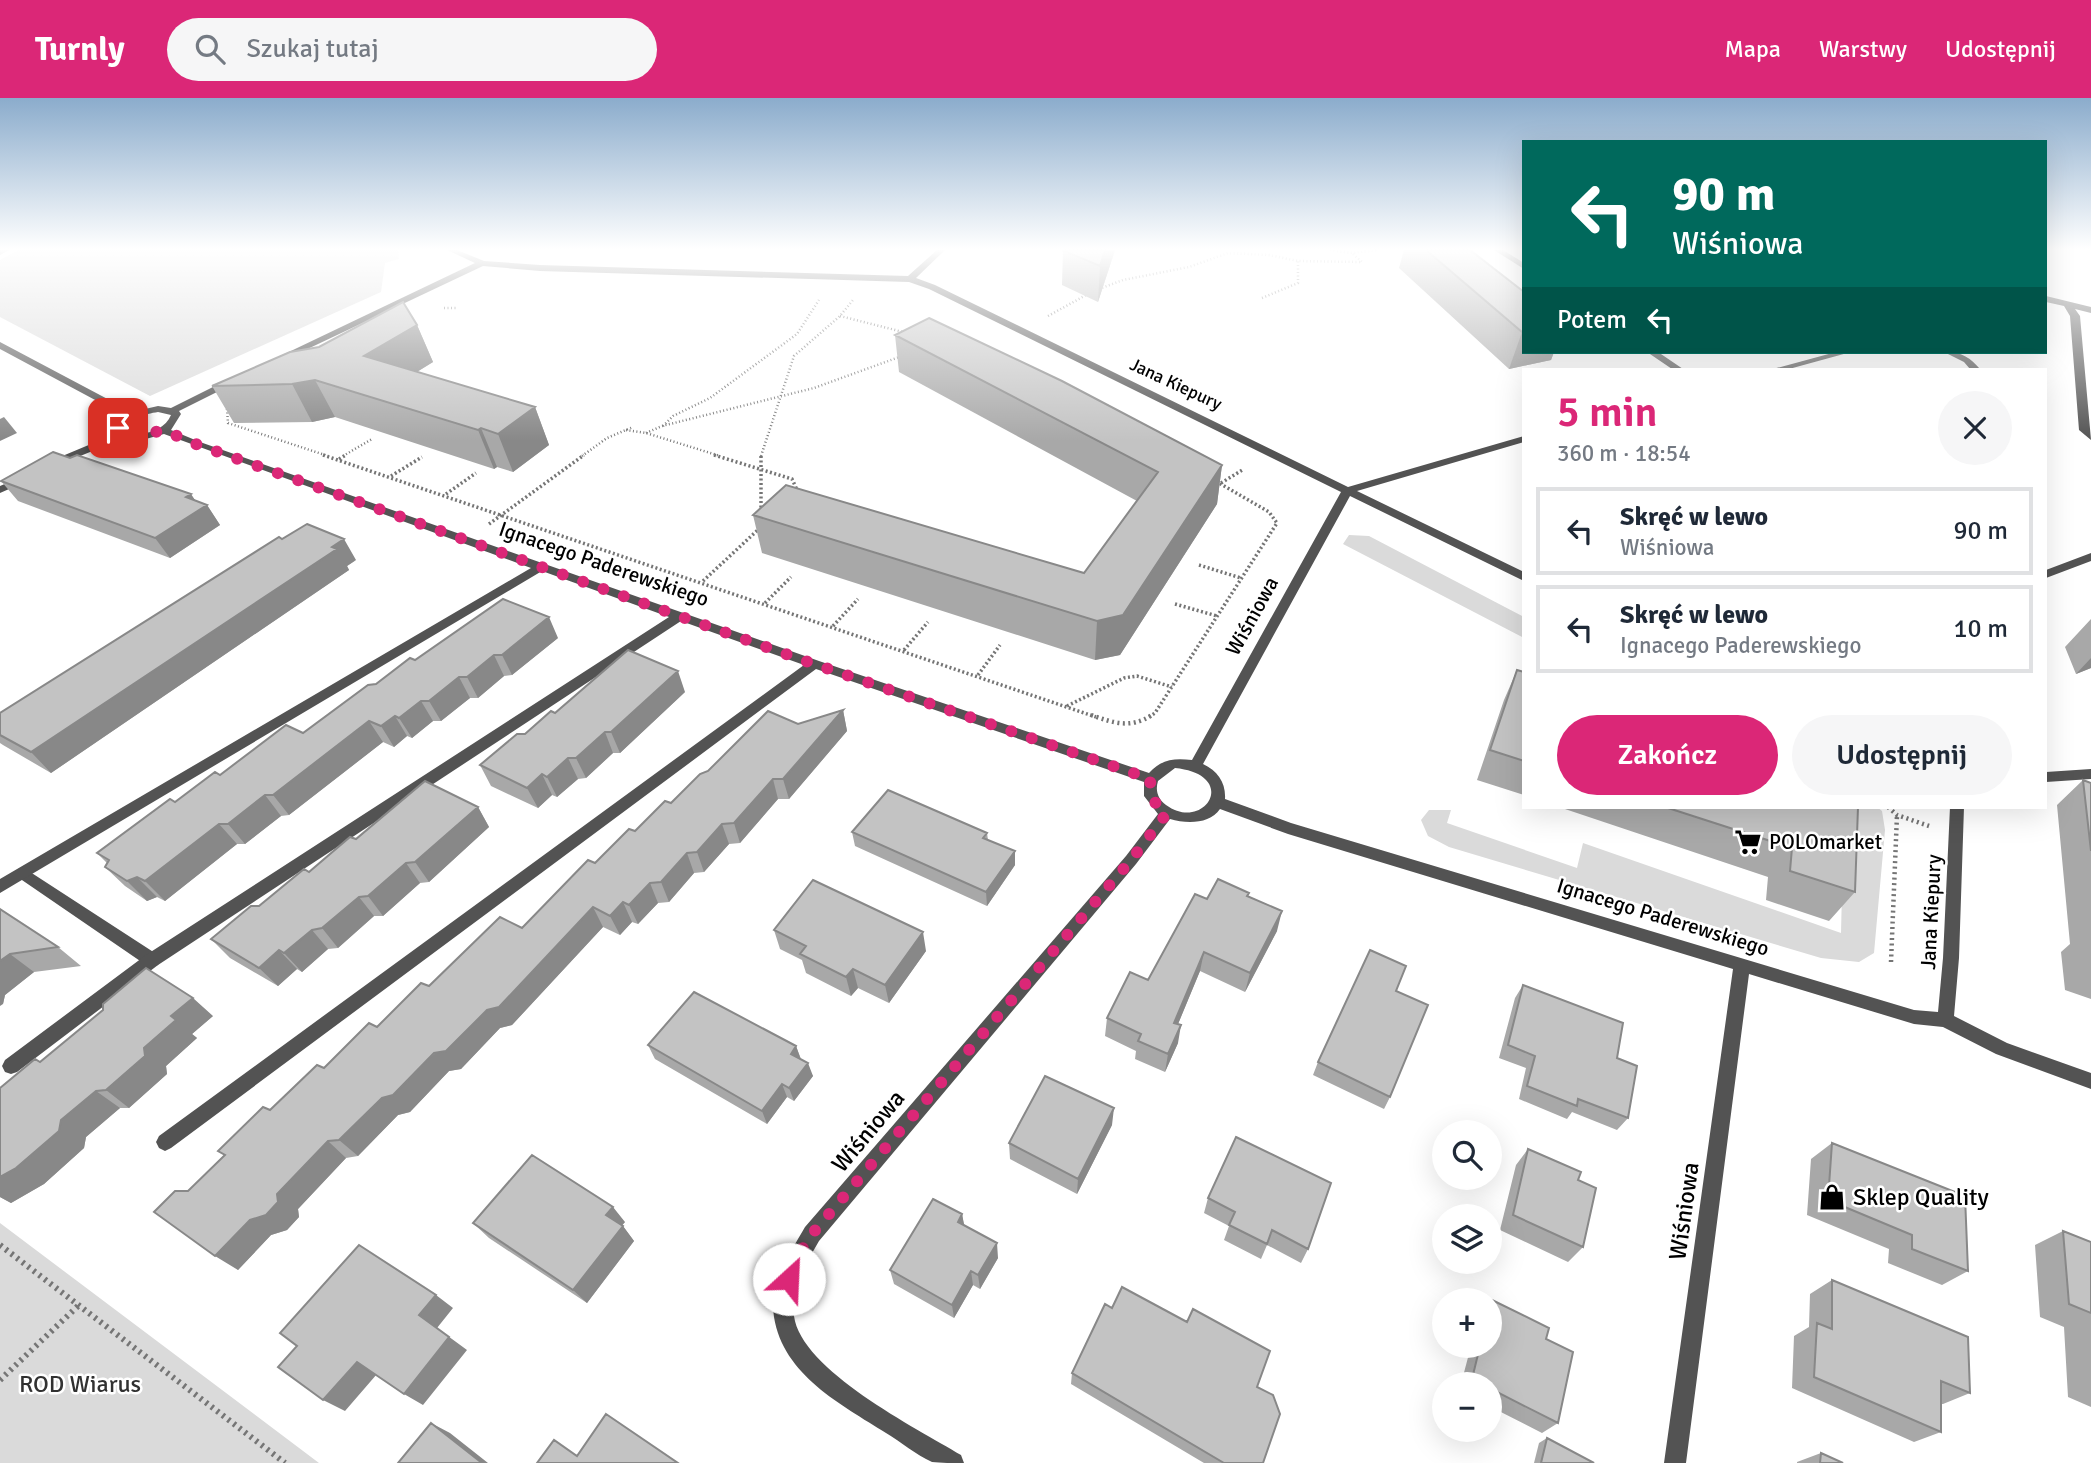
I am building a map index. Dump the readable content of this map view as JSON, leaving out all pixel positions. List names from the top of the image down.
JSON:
{
  "streets": {
    "street": ["Jana Kiepury", "Ignacego Paderewskiego", "Wiśniowa"]
  },
  "crossings": [
    ["Jana Kiepury", "Ignacego Paderewskiego"],
    ["Jana Kiepury", "Wiśniowa"],
    ["Ignacego Paderewskiego", "Wiśniowa"]
  ],
  "parks": ["ROD Wiarus"],
  "places": {
    "supermarket": ["POLOmarket"],
    "shop": ["Sklep Quality"]
  },
  "page": {
    "header": "Turnly",
    "search": "Szukaj tutaj",
    "nav": ["Mapa", "Warstwy", "Udostępnij"],
    "turn": ["90 m", "Wiśniowa"],
    "then": "Potem",
    "heading": ["5 min", "360 m · 18:54"],
    "list": [
      {
        "name": "Skręć w lewo",
        "note": "Wiśniowa",
        "value": "90 m"
      },
      {
        "name": "Skręć w lewo",
        "note": "Ignacego Paderewskiego",
        "value": "10 m"
      }
    ],
    "buttons": ["Zakończ", "Udostępnij"],
    "map_buttons": ["+", "−"]
  }
}
